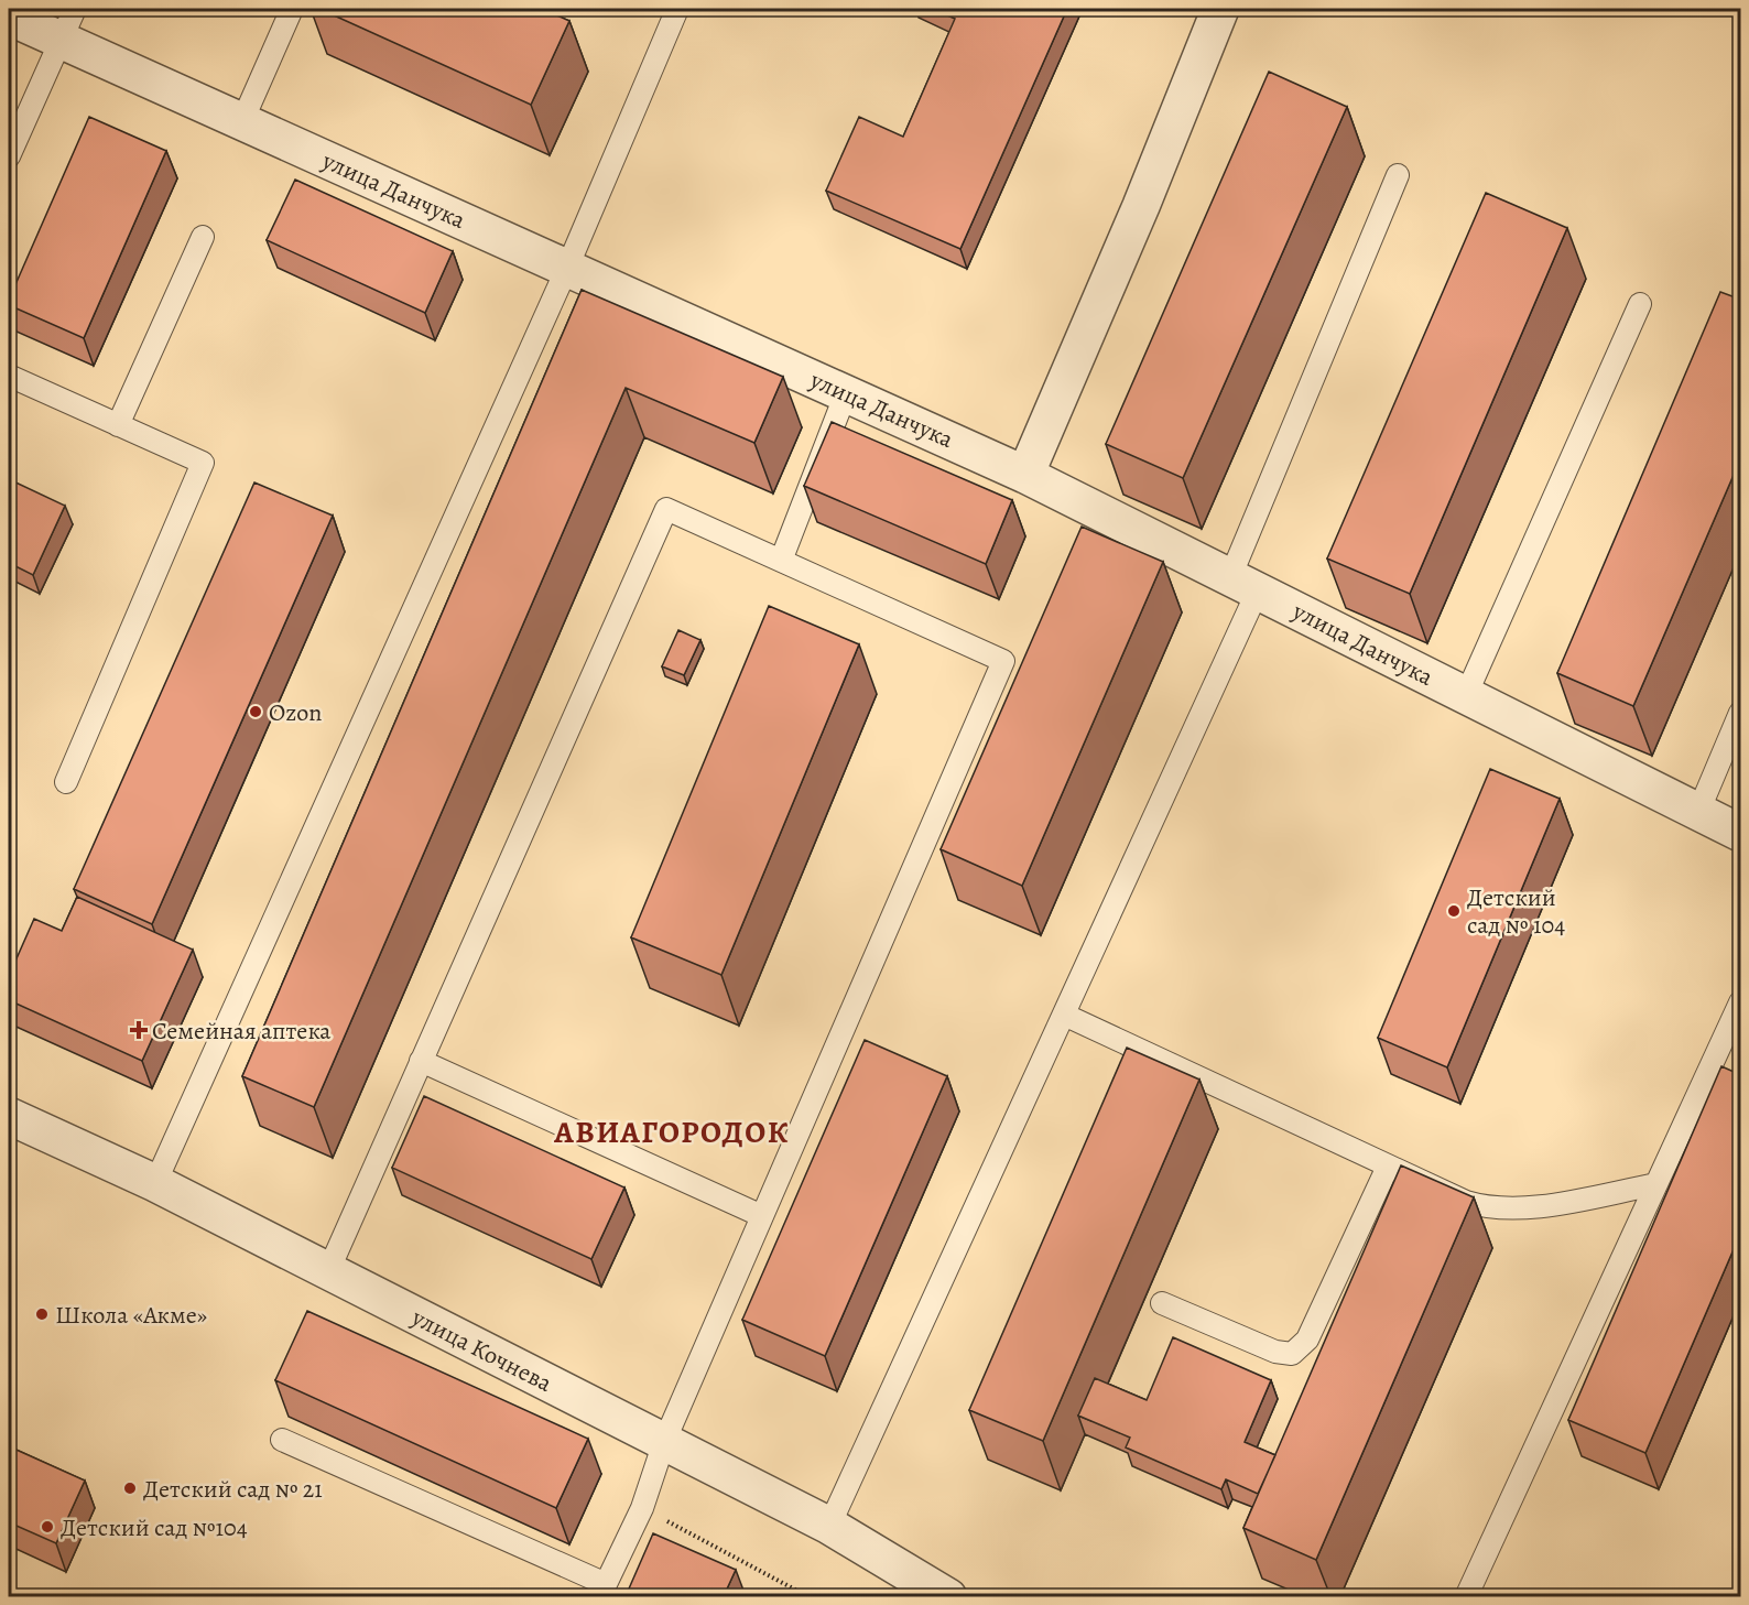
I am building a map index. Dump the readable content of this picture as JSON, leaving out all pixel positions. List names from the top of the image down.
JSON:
{
  "streets": {
    "street": ["улица Данчука", "улица Кочнева"]
  },
  "districts": ["АВИАГОРОДОК"],
  "places": {
    "other": [
      "Ozon",
      "Детский сад № 104",
      "Школа «Акме»",
      "Детский сад № 21",
      "Детский сад №104"
    ],
    "health": ["Семейная аптека"]
  }
}
